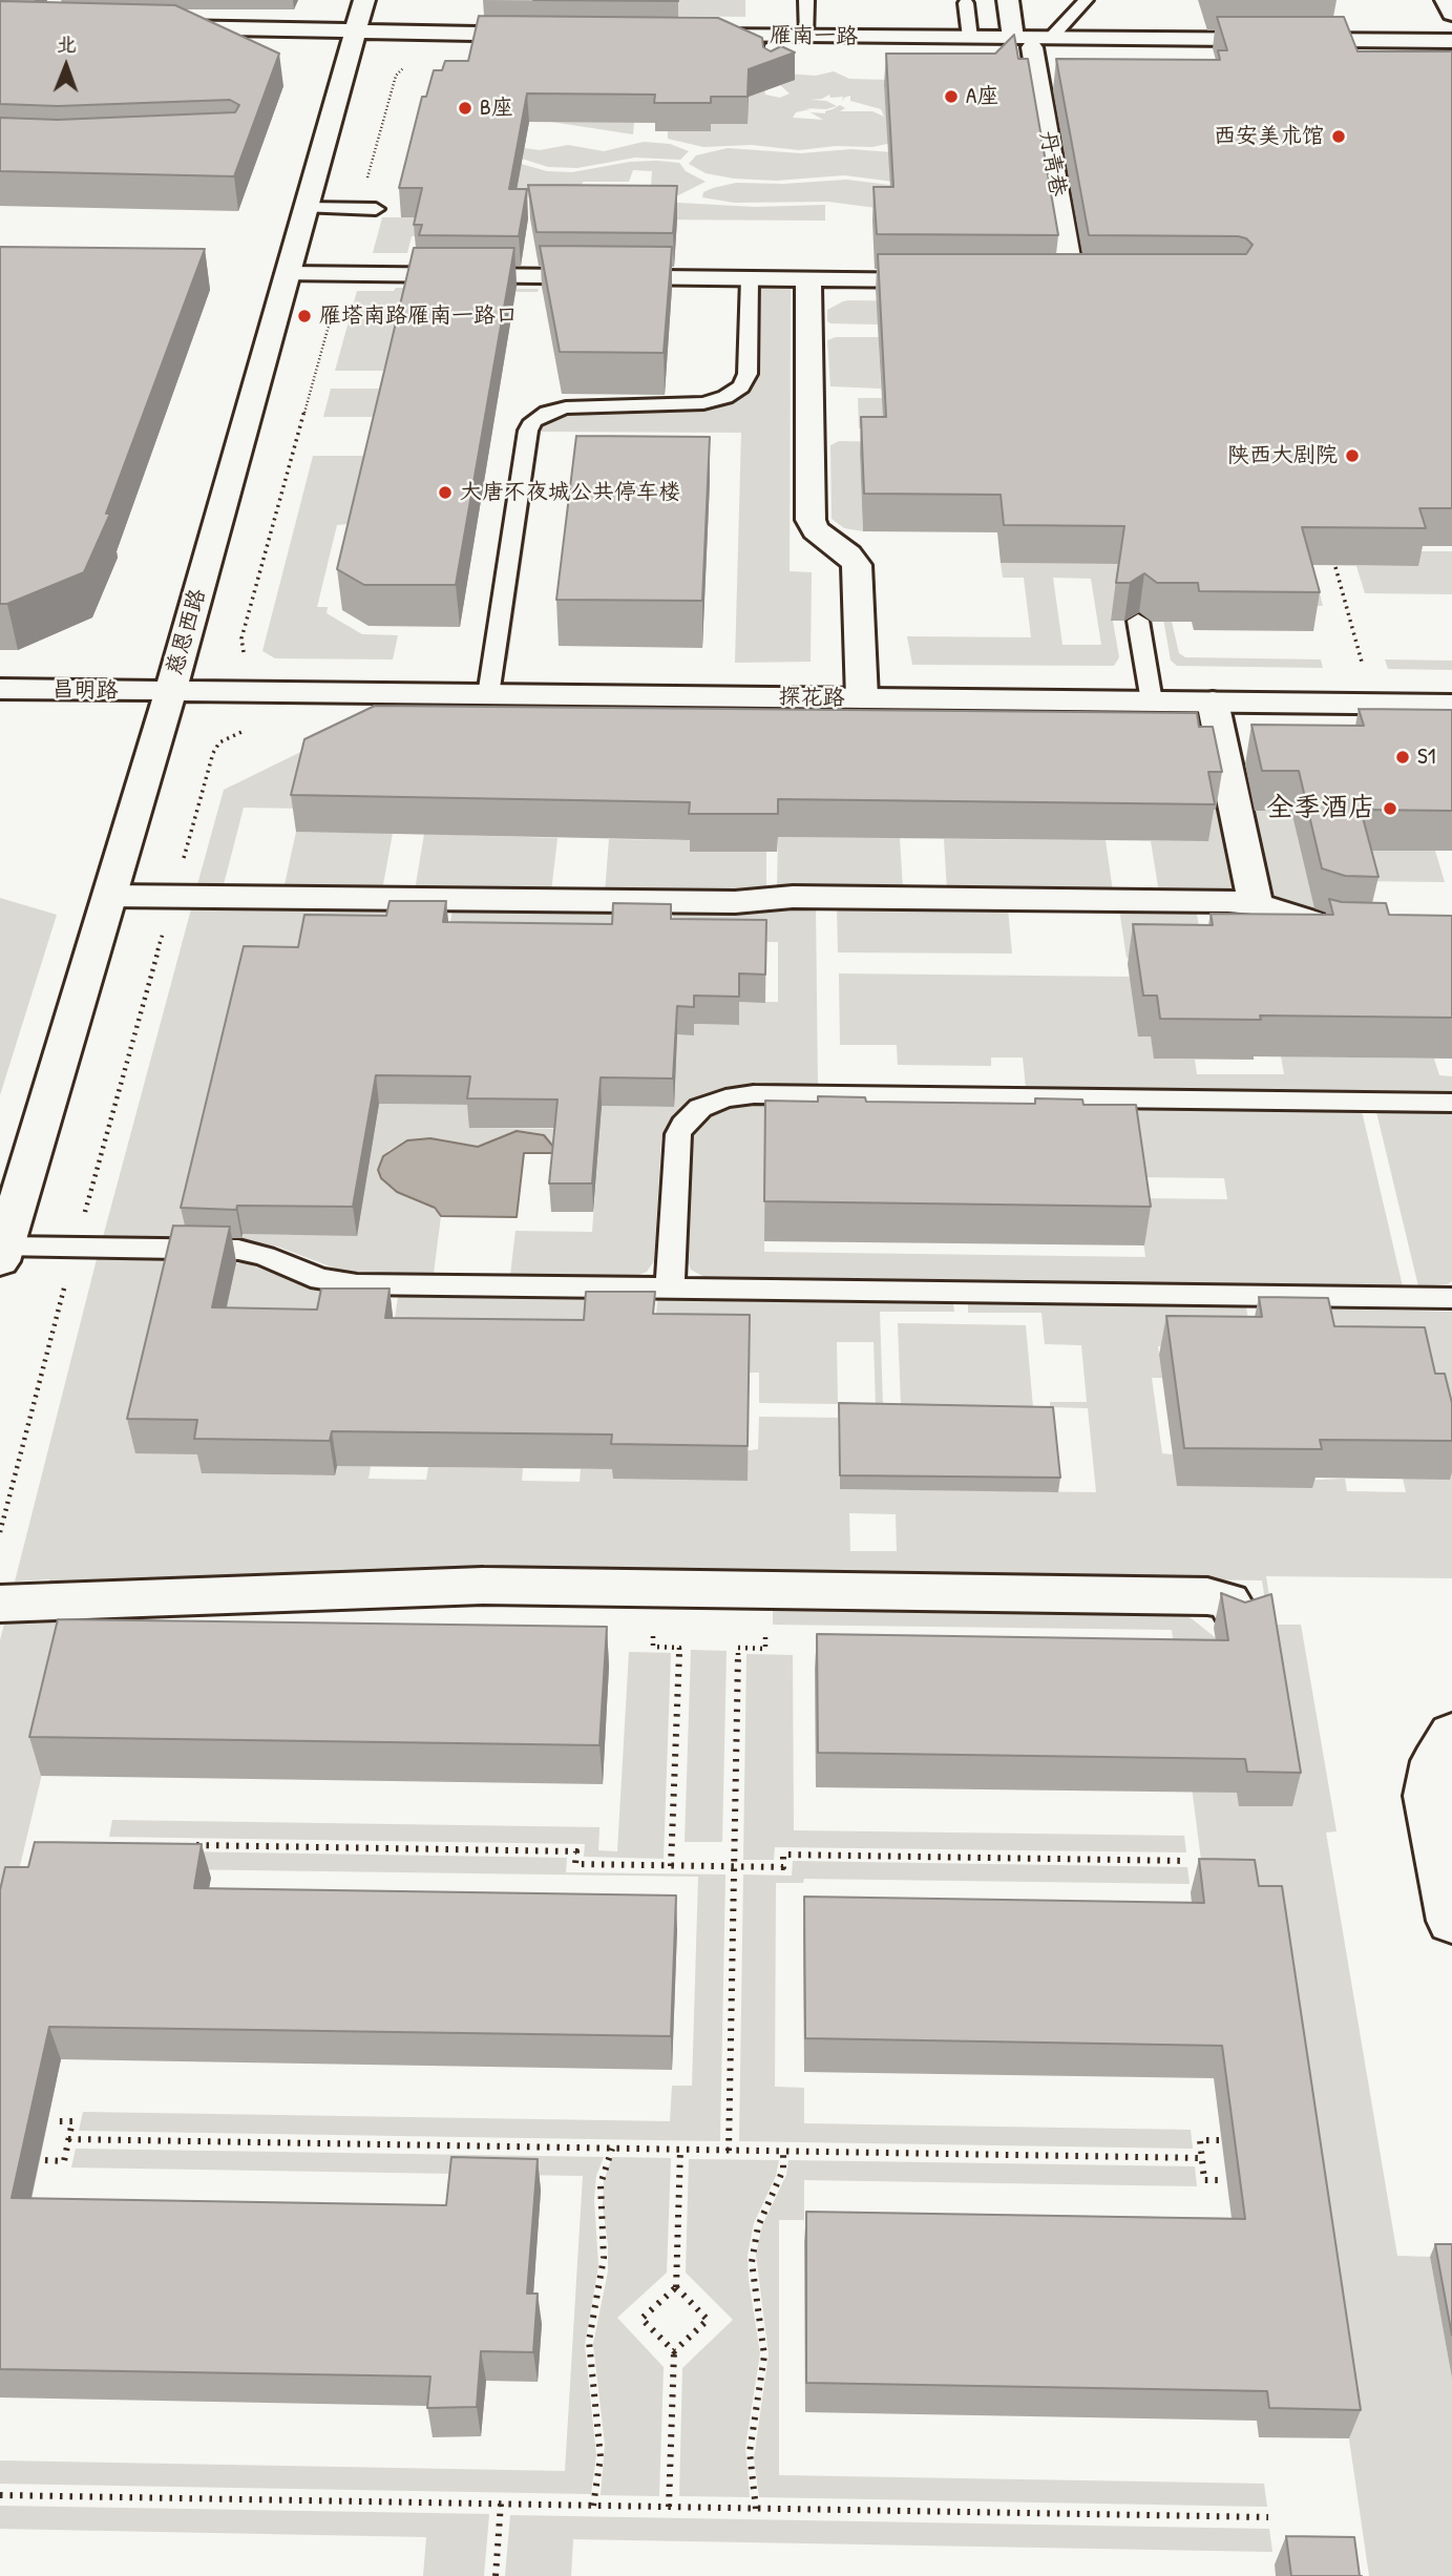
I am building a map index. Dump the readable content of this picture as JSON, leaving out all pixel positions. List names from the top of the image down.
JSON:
{
  "streets": {
    "street": [
      "雁南一路",
      "丹青巷",
      "慈恩西路",
      "昌明路",
      "探花路"
    ]
  },
  "crossings": [
    ["雁南一路", "丹青巷"],
    ["慈恩西路", "昌明路"],
    ["慈恩西路", "探花路"],
    ["昌明路", "探花路"]
  ],
  "places": [
    "A座",
    "B座",
    "西安美术馆",
    "雁塔南路雁南一路口",
    "陕西大剧院",
    "大唐不夜城公共停车楼",
    "S1",
    "全季酒店"
  ],
  "north": "top"
}
